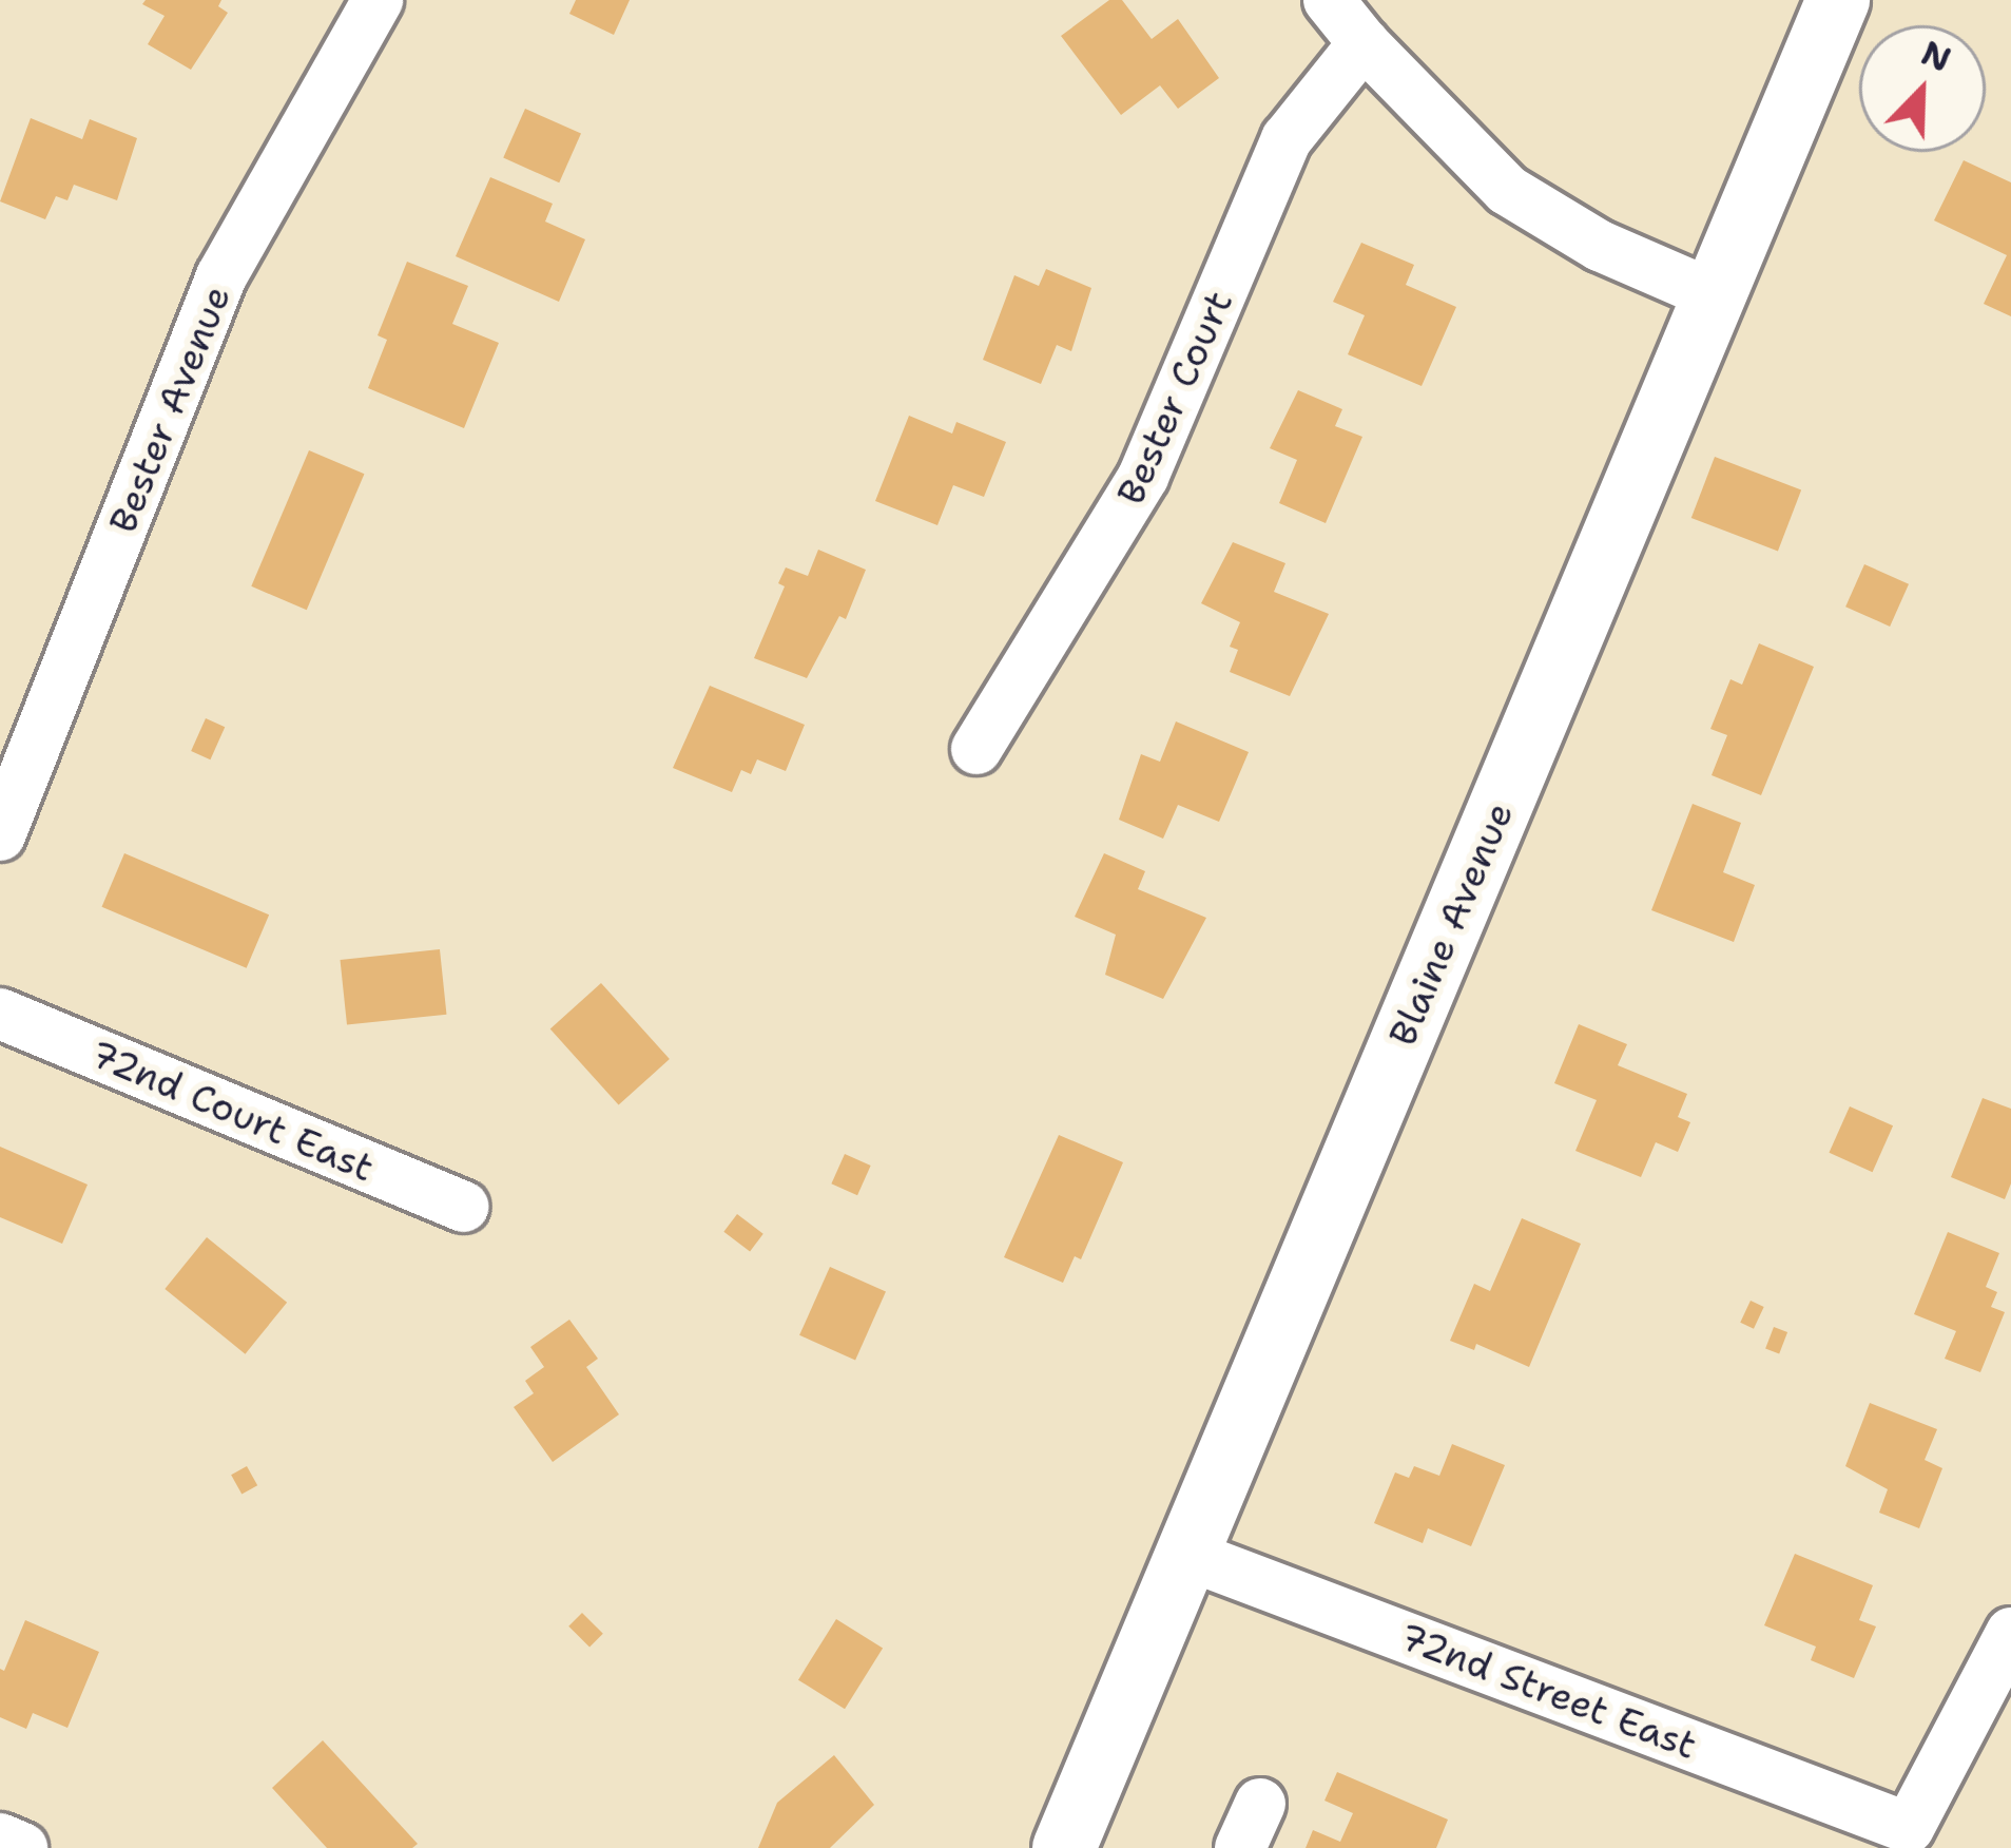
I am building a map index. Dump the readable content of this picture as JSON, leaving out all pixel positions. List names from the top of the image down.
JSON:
{
  "streets": {
    "street": [
      "Bester Court",
      "Bester Avenue",
      "Blaine Avenue",
      "72nd Court East",
      "72nd Street East"
    ]
  },
  "crossings": [
    ["Blaine Avenue", "72nd Street East"]
  ],
  "north": "top right"
}
